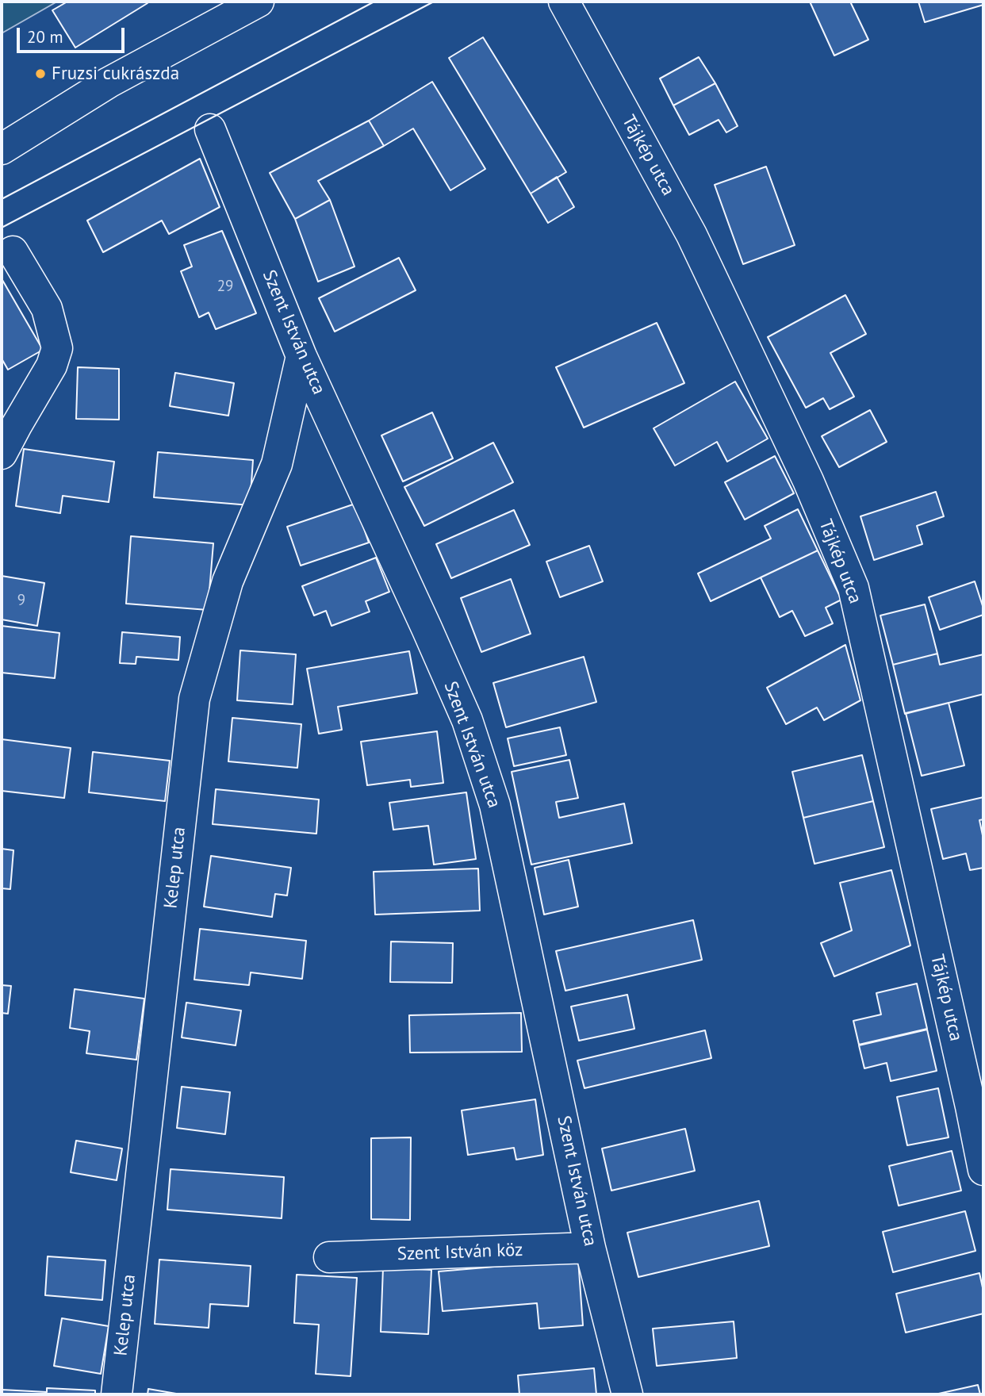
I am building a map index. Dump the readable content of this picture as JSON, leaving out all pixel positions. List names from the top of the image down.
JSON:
{
  "streets": {
    "street": [
      "Tájkép utca",
      "Szent István utca",
      "Kelep utca",
      "Szent István köz"
    ]
  },
  "crossings": [
    ["Szent István utca", "Kelep utca"],
    ["Szent István utca", "Szent István köz"]
  ],
  "places": ["Fruzsi cukrászda"],
  "house_numbers": ["29", "9"],
  "scale_bar": "20 m"
}
